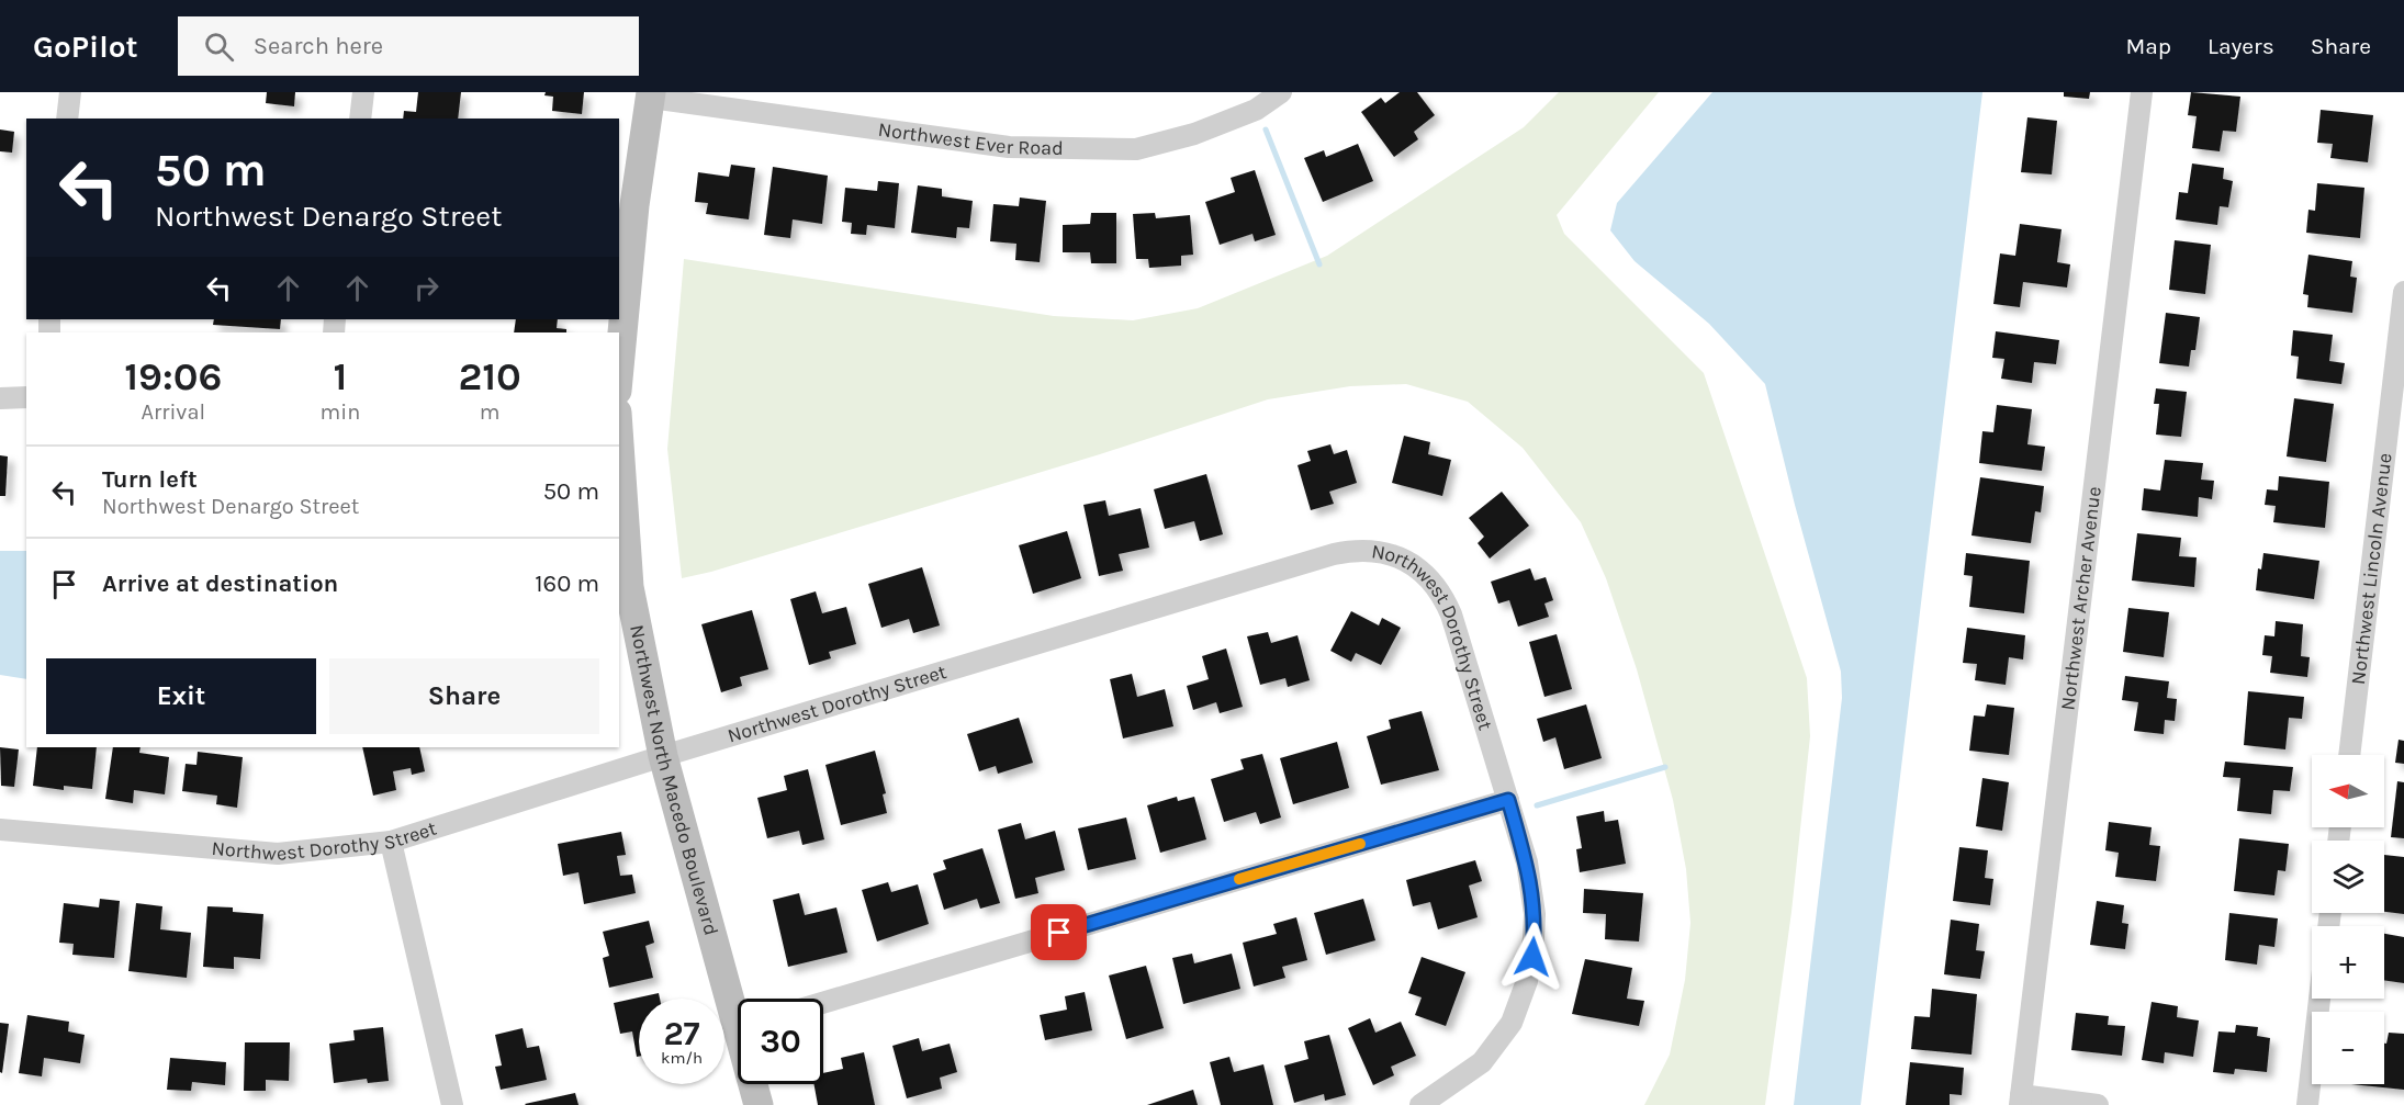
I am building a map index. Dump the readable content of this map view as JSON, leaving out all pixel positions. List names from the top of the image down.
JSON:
{
  "streets": {
    "street": [
      "Northwest Ever Road",
      "Northwest Lincoln Avenue",
      "Northwest Archer Avenue",
      "Northwest Dorothy Street",
      "Northwest North Macedo Boulevard"
    ]
  },
  "crossings": [
    ["Northwest Dorothy Street", "Northwest North Macedo Boulevard"]
  ],
  "north": "left",
  "page": {
    "header": "GoPilot",
    "search": "Search here",
    "nav": ["Map", "Layers", "Share"],
    "turn": ["50 m", "Northwest Denargo Street"],
    "eta": [
      "19:06",
      "Arrival",
      "1",
      "min",
      "210",
      "m"
    ],
    "list": [
      {
        "name": "Turn left",
        "note": "Northwest Denargo Street",
        "value": "50 m"
      },
      {
        "name": "Arrive at destination",
        "value": "160 m"
      }
    ],
    "buttons": ["Exit", "Share"],
    "map_buttons": ["+", "−"],
    "speed": "27 km/h",
    "limit": "30"
  }
}
